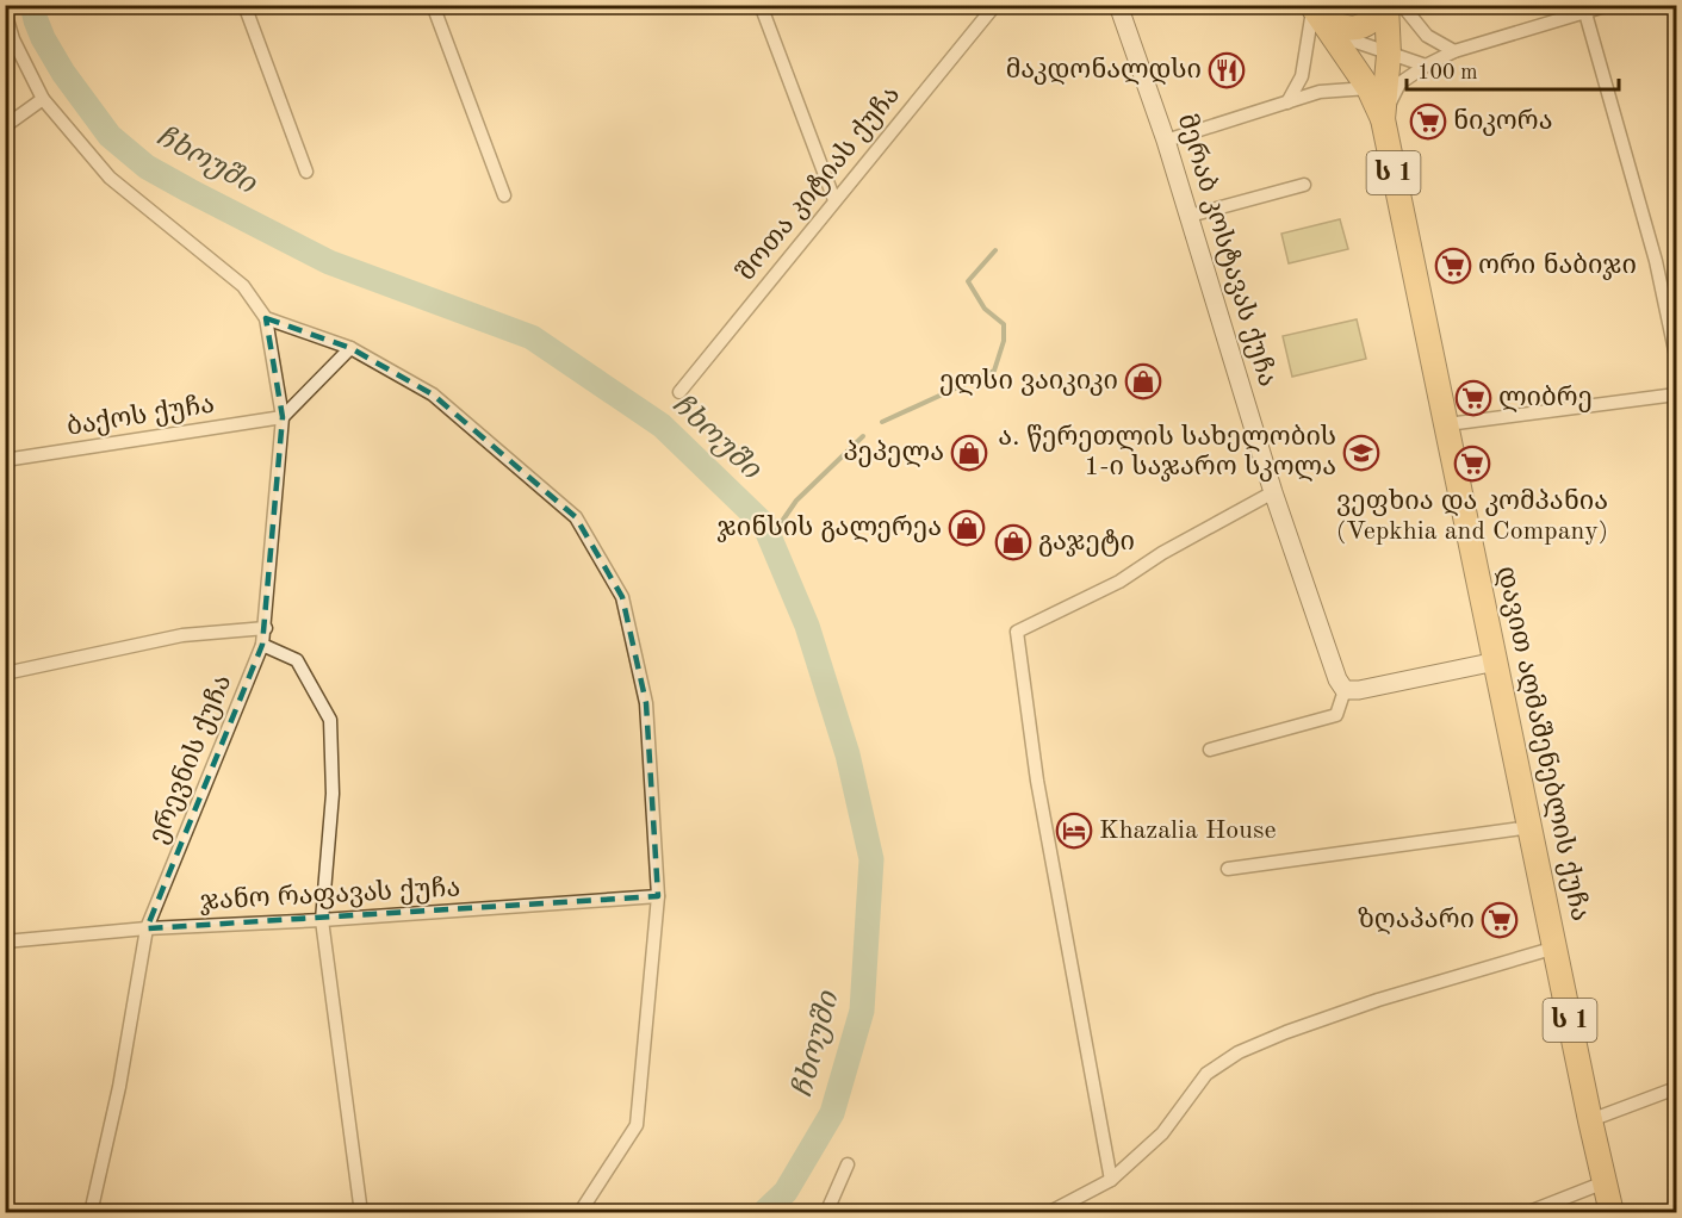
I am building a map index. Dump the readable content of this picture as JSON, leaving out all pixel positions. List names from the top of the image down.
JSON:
{
  "streets": {
    "highway": ["ს 1", "დავით აღმაშენებლის ქუჩა"],
    "main road": ["მერაბ კოსტავას ქუჩა"],
    "street": [
      "შოთა კიტიას ქუჩა",
      "ბაქოს ქუჩა",
      "ერევნის ქუჩა",
      "ჯანო რაფავას ქუჩა"
    ]
  },
  "crossings": [
    ["ს 1", "დავით აღმაშენებლის ქუჩა"],
    ["ბაქოს ქუჩა", "ერევნის ქუჩა"],
    ["ერევნის ქუჩა", "ჯანო რაფავას ქუჩა"]
  ],
  "water": ["ჩხოუში"],
  "places": {
    "restaurant": ["მაკდონალდსი"],
    "supermarket": [
      "ნიკორა",
      "ორი ნაბიჯი",
      "ლიბრე",
      "ვეფხია და კომპანია (Vepkhia and Company)",
      "ზღაპარი"
    ],
    "shop": [
      "ელსი ვაიკიკი",
      "პეპელა",
      "ჯინსის გალერეა",
      "გაჯეტი"
    ],
    "school or university": ["ა. წერეთლის სახელობის 1-ი საჯარო სკოლა"],
    "hotel": ["Khazalia House"]
  },
  "scale_bar": "100 m"
}
